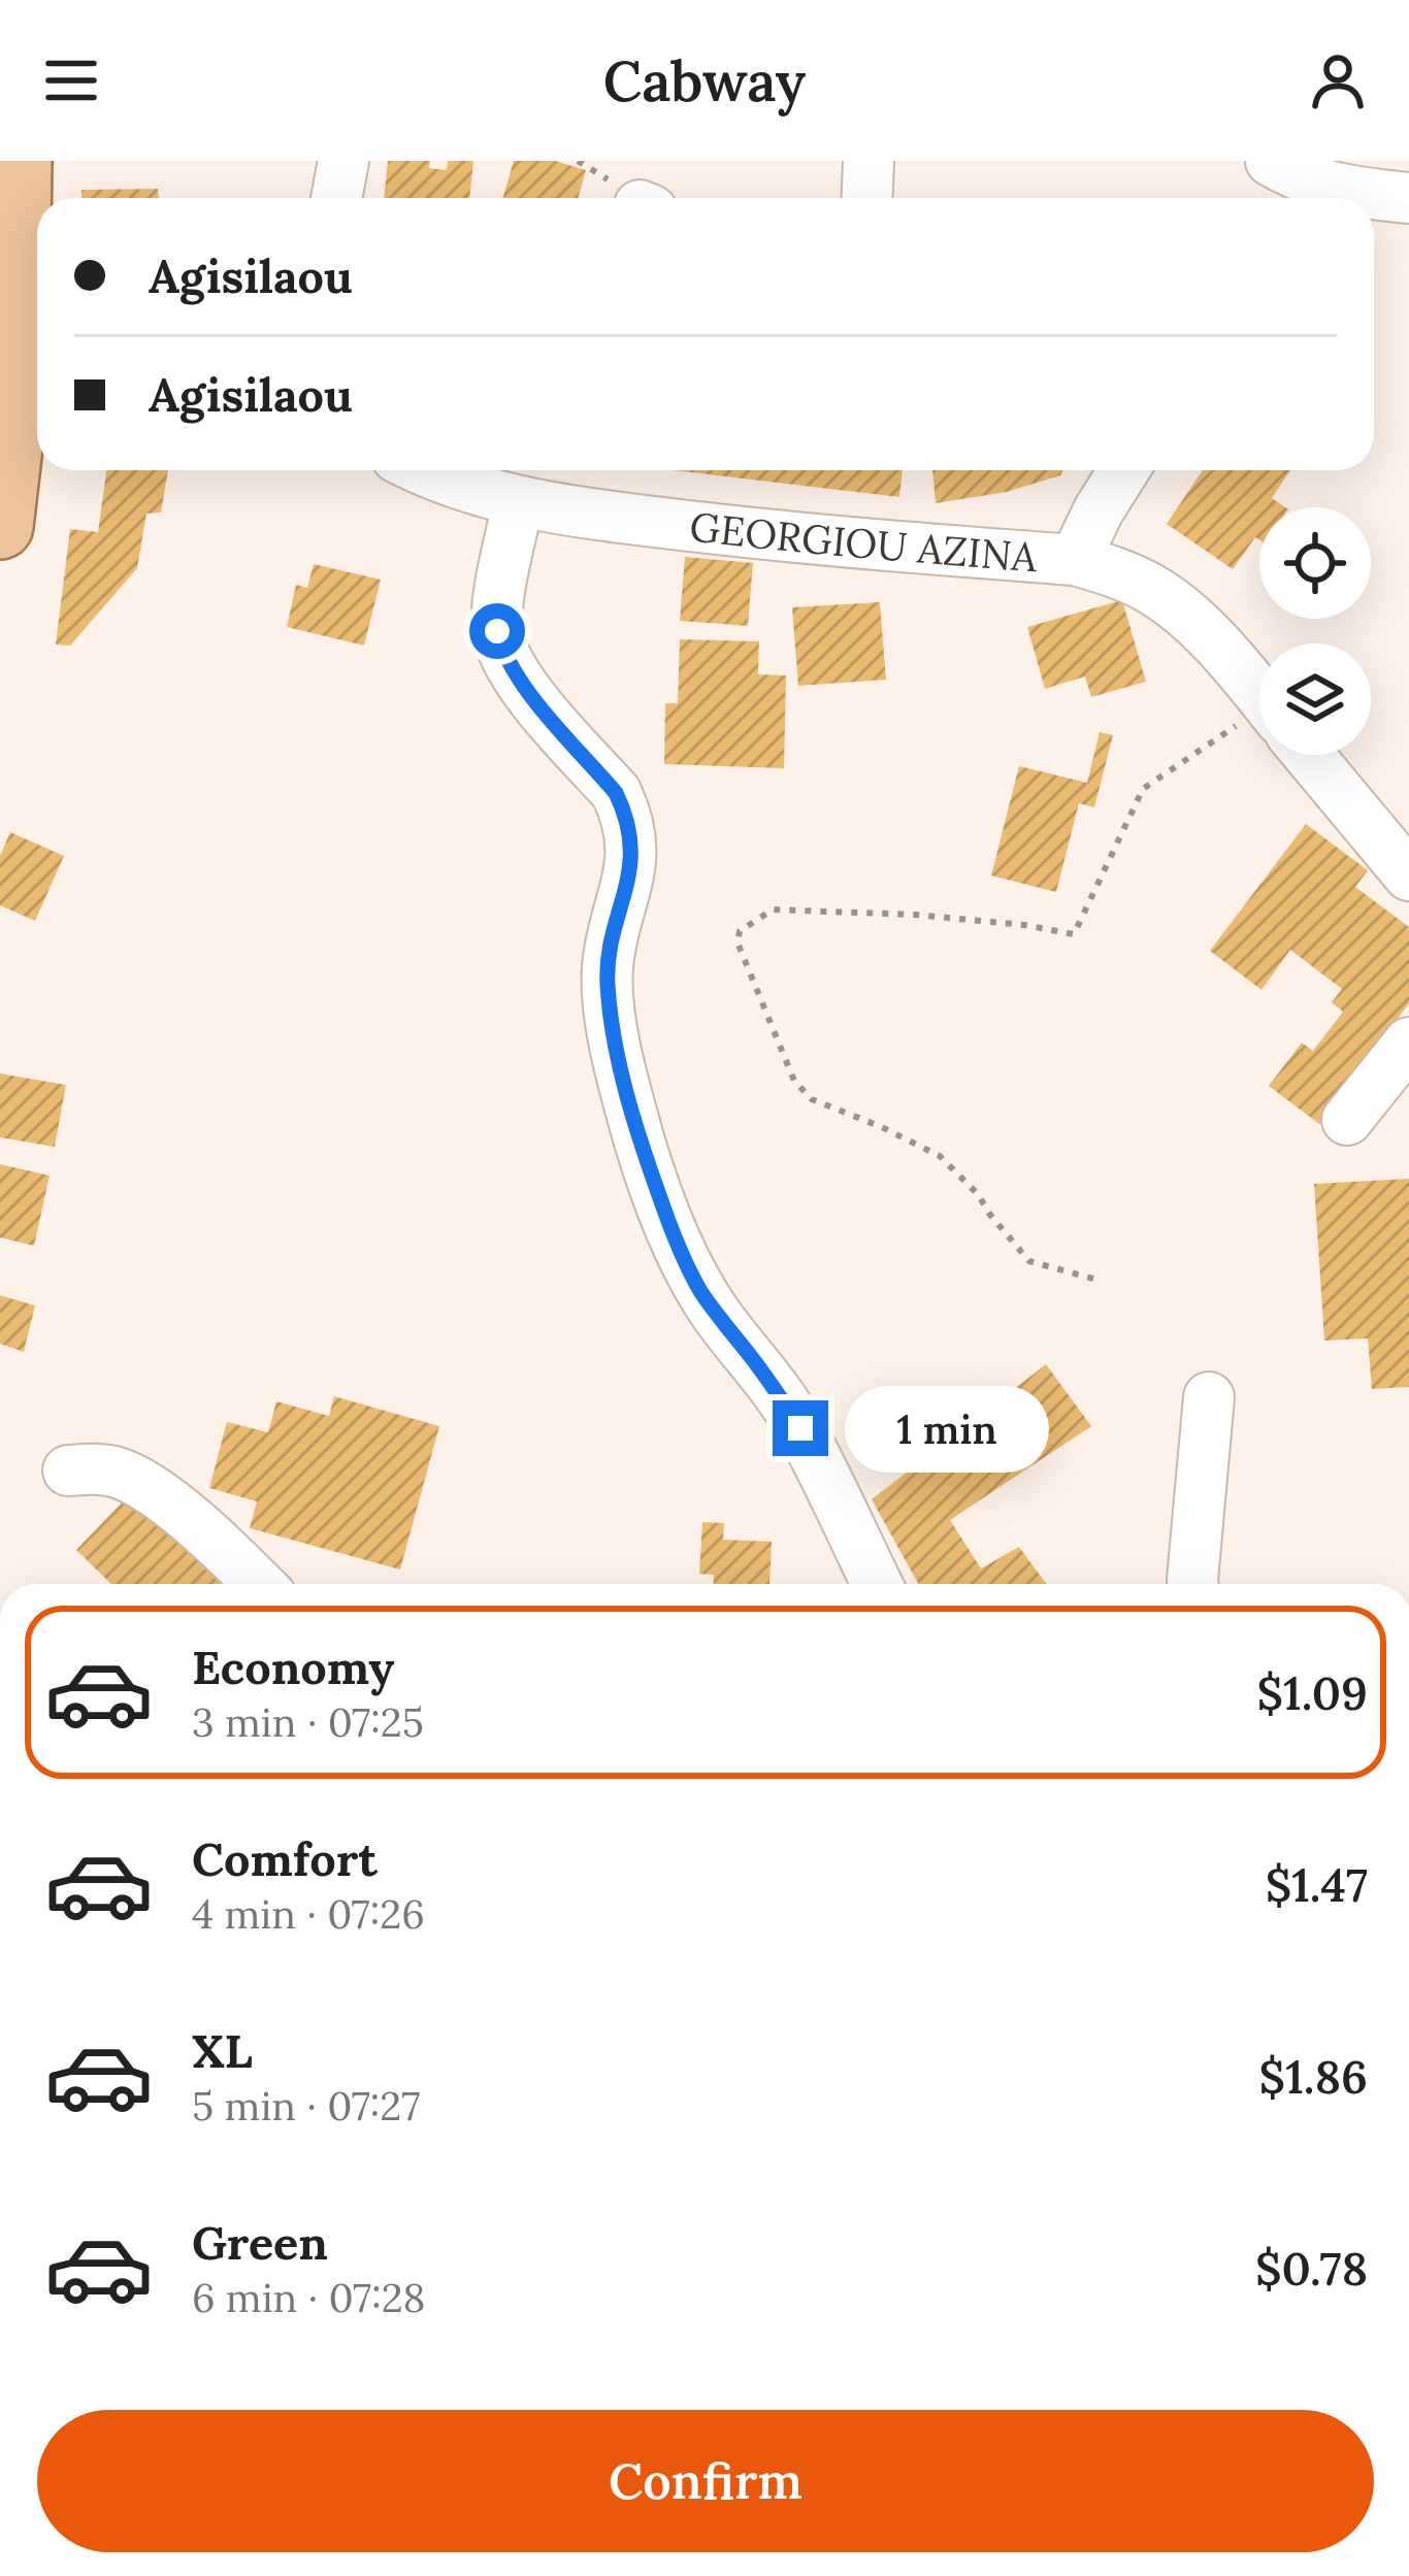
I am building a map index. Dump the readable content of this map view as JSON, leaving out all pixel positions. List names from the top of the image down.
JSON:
{
  "streets": {
    "street": ["GEORGIOU AZINA"]
  },
  "page": {
    "header": "Cabway",
    "banner": ["Agisilaou", "Agisilaou"],
    "bubble": "1 min",
    "list": [
      {
        "name": "Economy",
        "note": "3 min · 07:25",
        "value": "$1.09"
      },
      {
        "name": "Comfort",
        "note": "4 min · 07:26",
        "value": "$1.47"
      },
      {
        "name": "XL",
        "note": "5 min · 07:27",
        "value": "$1.86"
      },
      {
        "name": "Green",
        "note": "6 min · 07:28",
        "value": "$0.78"
      }
    ],
    "buttons": "Confirm"
  }
}
